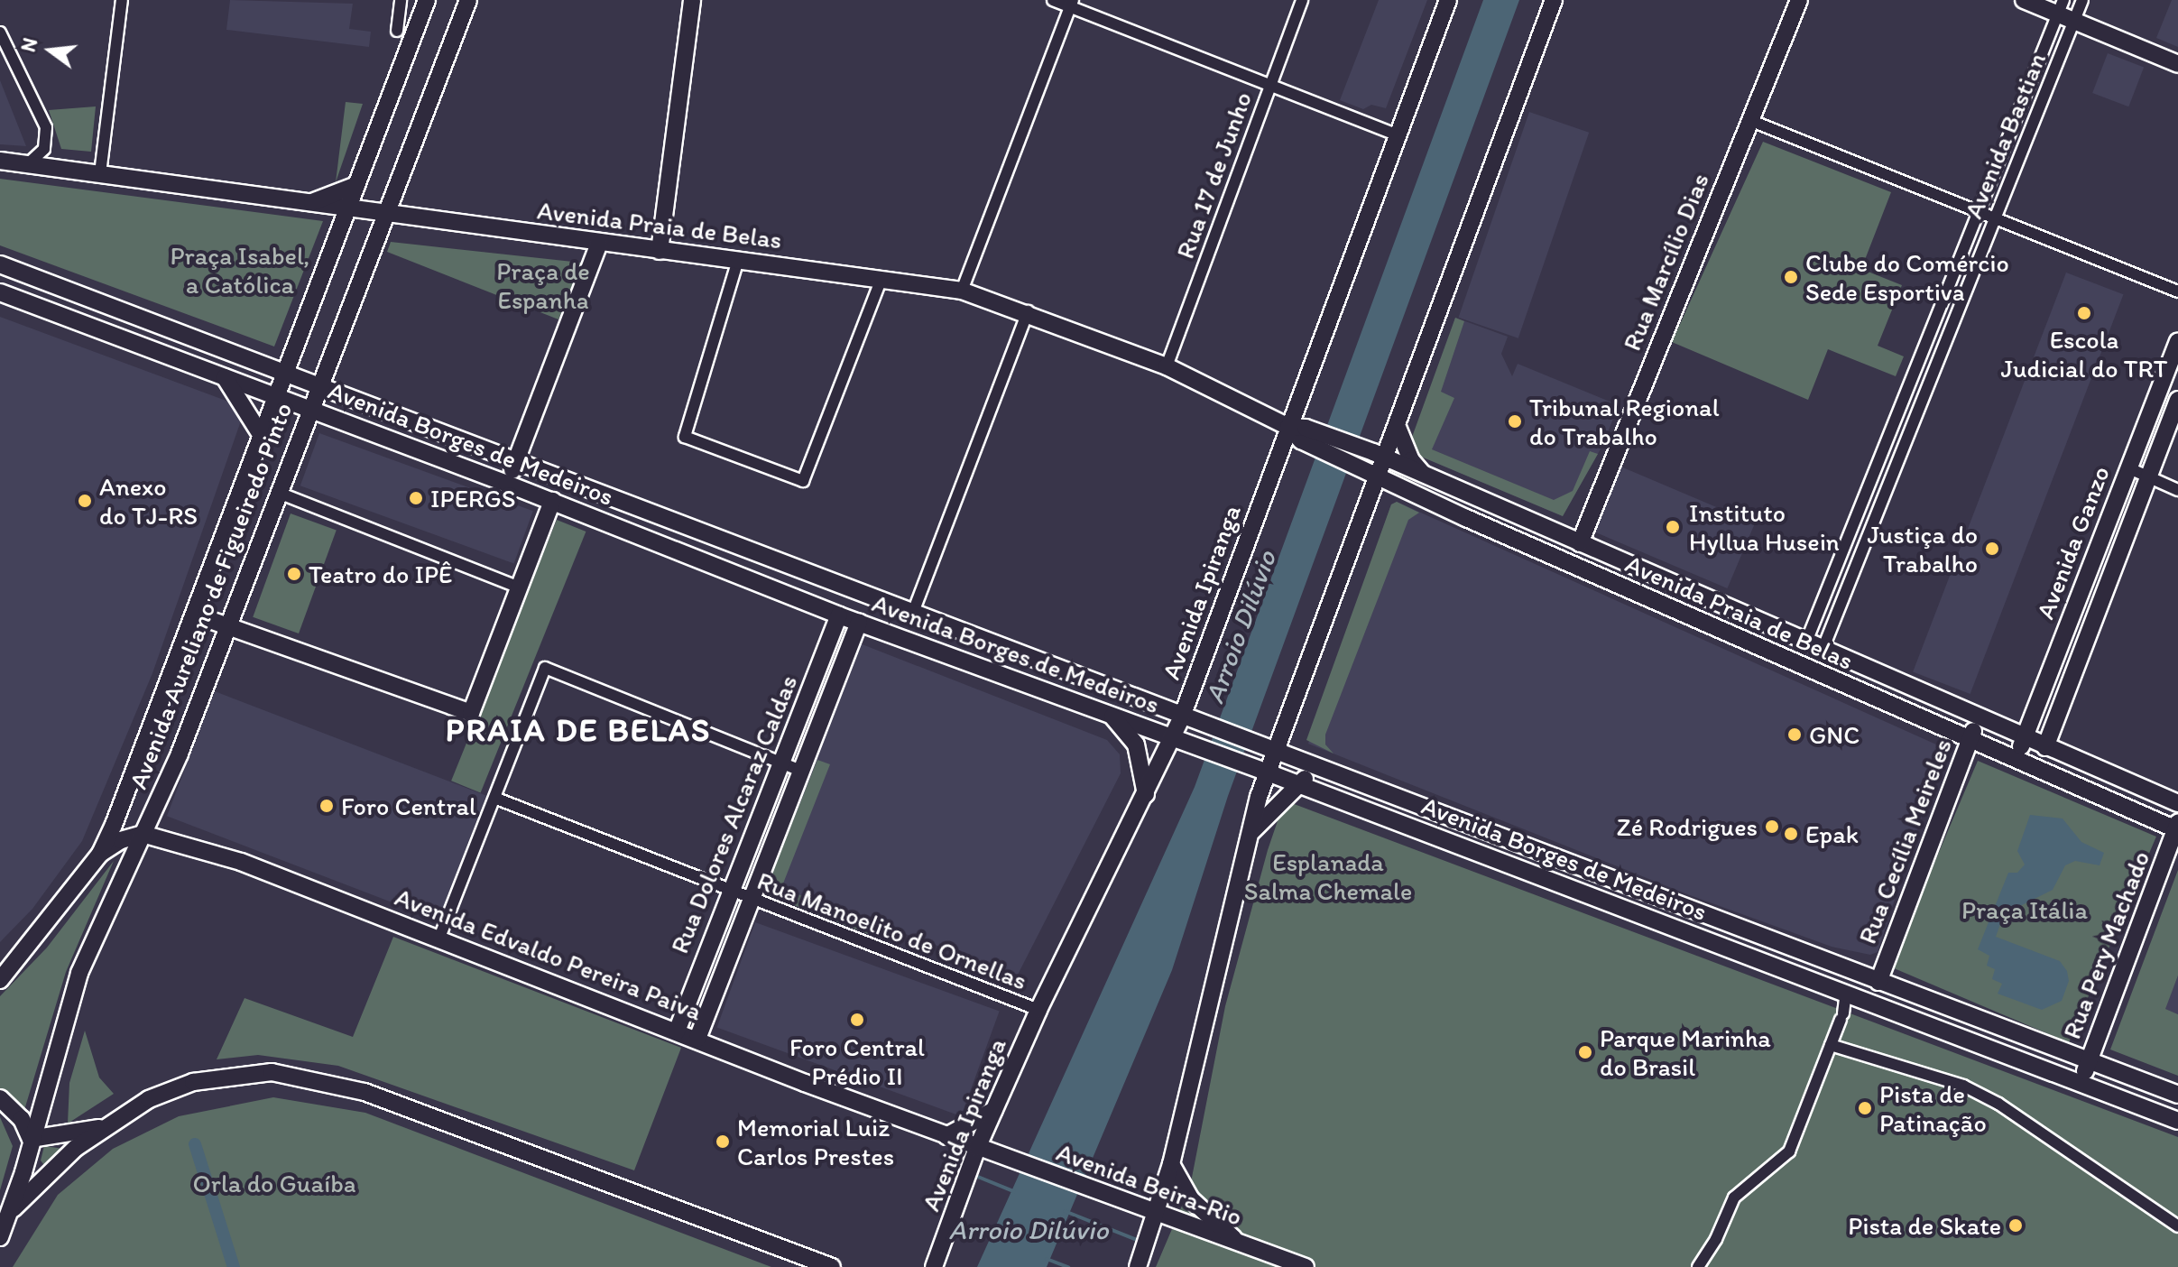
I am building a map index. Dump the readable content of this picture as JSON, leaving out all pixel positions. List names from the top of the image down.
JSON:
{
  "streets": {
    "main road": [
      "Avenida Praia de Belas",
      "Rua Marcílio Dias",
      "Avenida Borges de Medeiros",
      "Avenida Ganzo",
      "Avenida Ipiranga",
      "Avenida Aureliano de Figueiredo Pinto",
      "Rua Dolores Alcaraz Caldas",
      "Rua Cecília Meireles",
      "Rua Pery Machado",
      "Avenida Edvaldo Pereira Paiva",
      "Avenida Beira-Rio"
    ],
    "street": ["Avenida Bastian", "Rua 17 de Junho", "Rua Manoelito de Ornellas"]
  },
  "crossings": [
    ["Avenida Bastian", "Avenida Praia de Belas"],
    ["Rua 17 de Junho", "Avenida Praia de Belas"],
    ["Avenida Praia de Belas", "Rua Marcílio Dias"],
    ["Avenida Praia de Belas", "Avenida Ganzo"],
    ["Avenida Praia de Belas", "Avenida Ipiranga"],
    ["Avenida Praia de Belas", "Avenida Aureliano de Figueiredo Pinto"],
    ["Avenida Praia de Belas", "Rua Cecília Meireles"],
    ["Avenida Praia de Belas", "Rua Pery Machado"],
    ["Avenida Borges de Medeiros", "Avenida Ipiranga"],
    ["Avenida Borges de Medeiros", "Avenida Aureliano de Figueiredo Pinto"],
    ["Avenida Borges de Medeiros", "Rua Dolores Alcaraz Caldas"],
    ["Avenida Borges de Medeiros", "Rua Cecília Meireles"],
    ["Avenida Borges de Medeiros", "Rua Pery Machado"],
    ["Avenida Ipiranga", "Rua Manoelito de Ornellas"],
    ["Avenida Ipiranga", "Avenida Edvaldo Pereira Paiva"],
    ["Avenida Ipiranga", "Avenida Beira-Rio"],
    ["Avenida Aureliano de Figueiredo Pinto", "Avenida Edvaldo Pereira Paiva"],
    ["Rua Dolores Alcaraz Caldas", "Rua Manoelito de Ornellas"],
    ["Rua Dolores Alcaraz Caldas", "Avenida Edvaldo Pereira Paiva"],
    ["Avenida Edvaldo Pereira Paiva", "Avenida Beira-Rio"]
  ],
  "districts": ["PRAIA DE BELAS"],
  "water": ["Arroio Dilúvio"],
  "parks": [
    "Praça Isabel, a Católica",
    "Praça de Espanha",
    "Esplanada Salma Chemale",
    "Praça Itália",
    "Orla do Guaíba"
  ],
  "places": [
    "Clube do Comércio Sede Esportiva",
    "Escola Judicial do TRT",
    "Tribunal Regional do Trabalho",
    "IPERGS",
    "Anexo do TJ-RS",
    "Instituto Hyllua Husein",
    "Justiça do Trabalho",
    "Teatro do IPÊ",
    "GNC",
    "Foro Central",
    "Zé Rodrigues",
    "Epak",
    "Foro Central Prédio II",
    "Parque Marinha do Brasil",
    "Pista de Patinação",
    "Memorial Luiz Carlos Prestes",
    "Pista de Skate"
  ],
  "north": "left"
}
